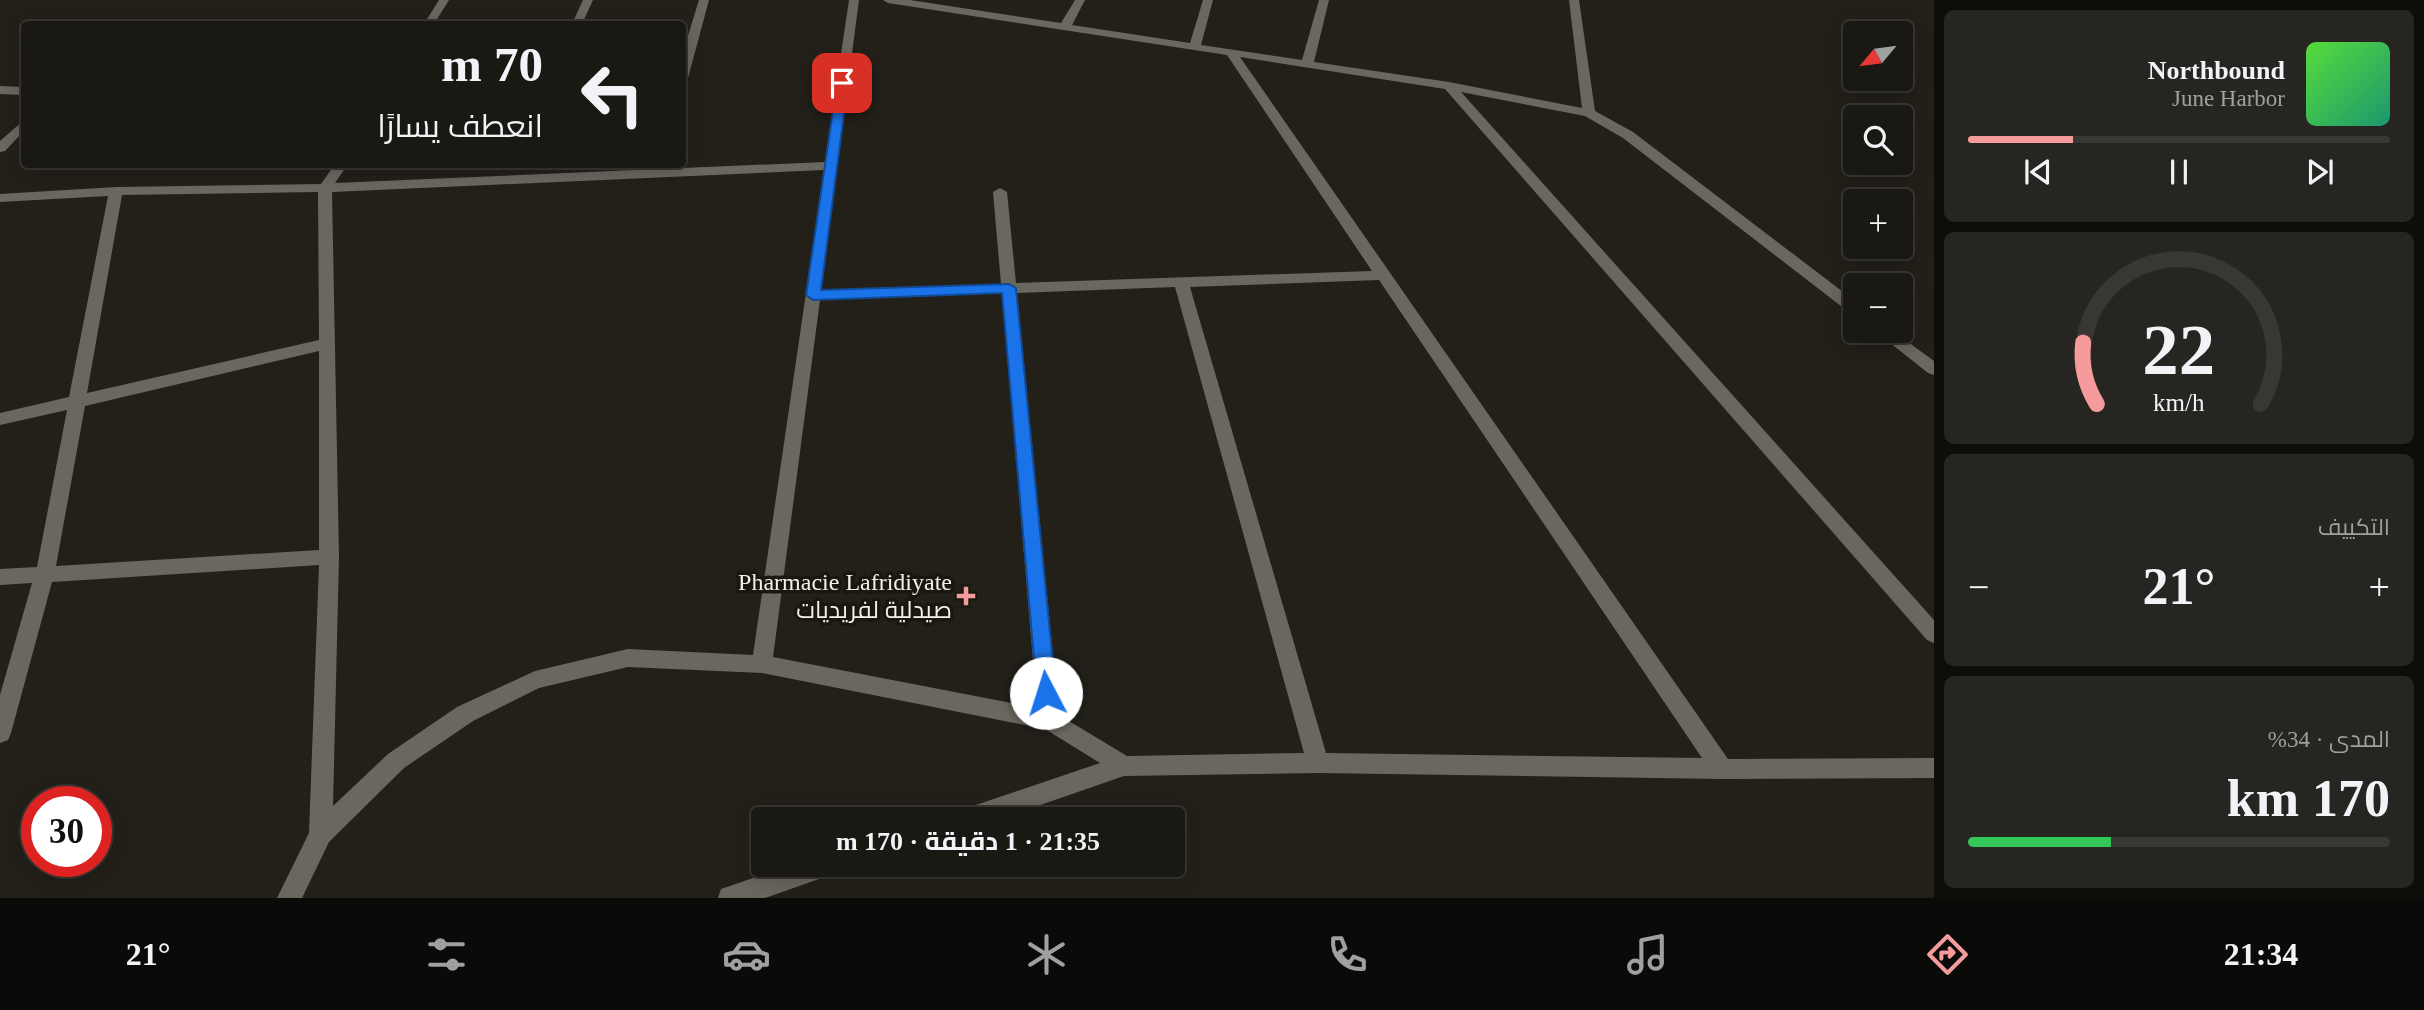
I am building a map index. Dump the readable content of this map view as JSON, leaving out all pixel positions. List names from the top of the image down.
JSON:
{
  "places": {
    "health": ["Pharmacie Lafridiyate صيدلية لفريديات"]
  },
  "north": "bottom left",
  "page": {
    "map_buttons": ["+", "−"],
    "turn": ["70 m", "انعطف يسارًا"],
    "song": ["Northbound", "June Harbor"],
    "tile": [
      "التكييف",
      ["المدى · 34%", "170 km"]
    ],
    "heat": ["−", "21°", "+"],
    "limit": "30",
    "trip": "21:35 · 1 دقيقة · 170 m",
    "tabs": ["21:34", "21°"],
    "gauge": ["22", "km/h"]
  }
}
